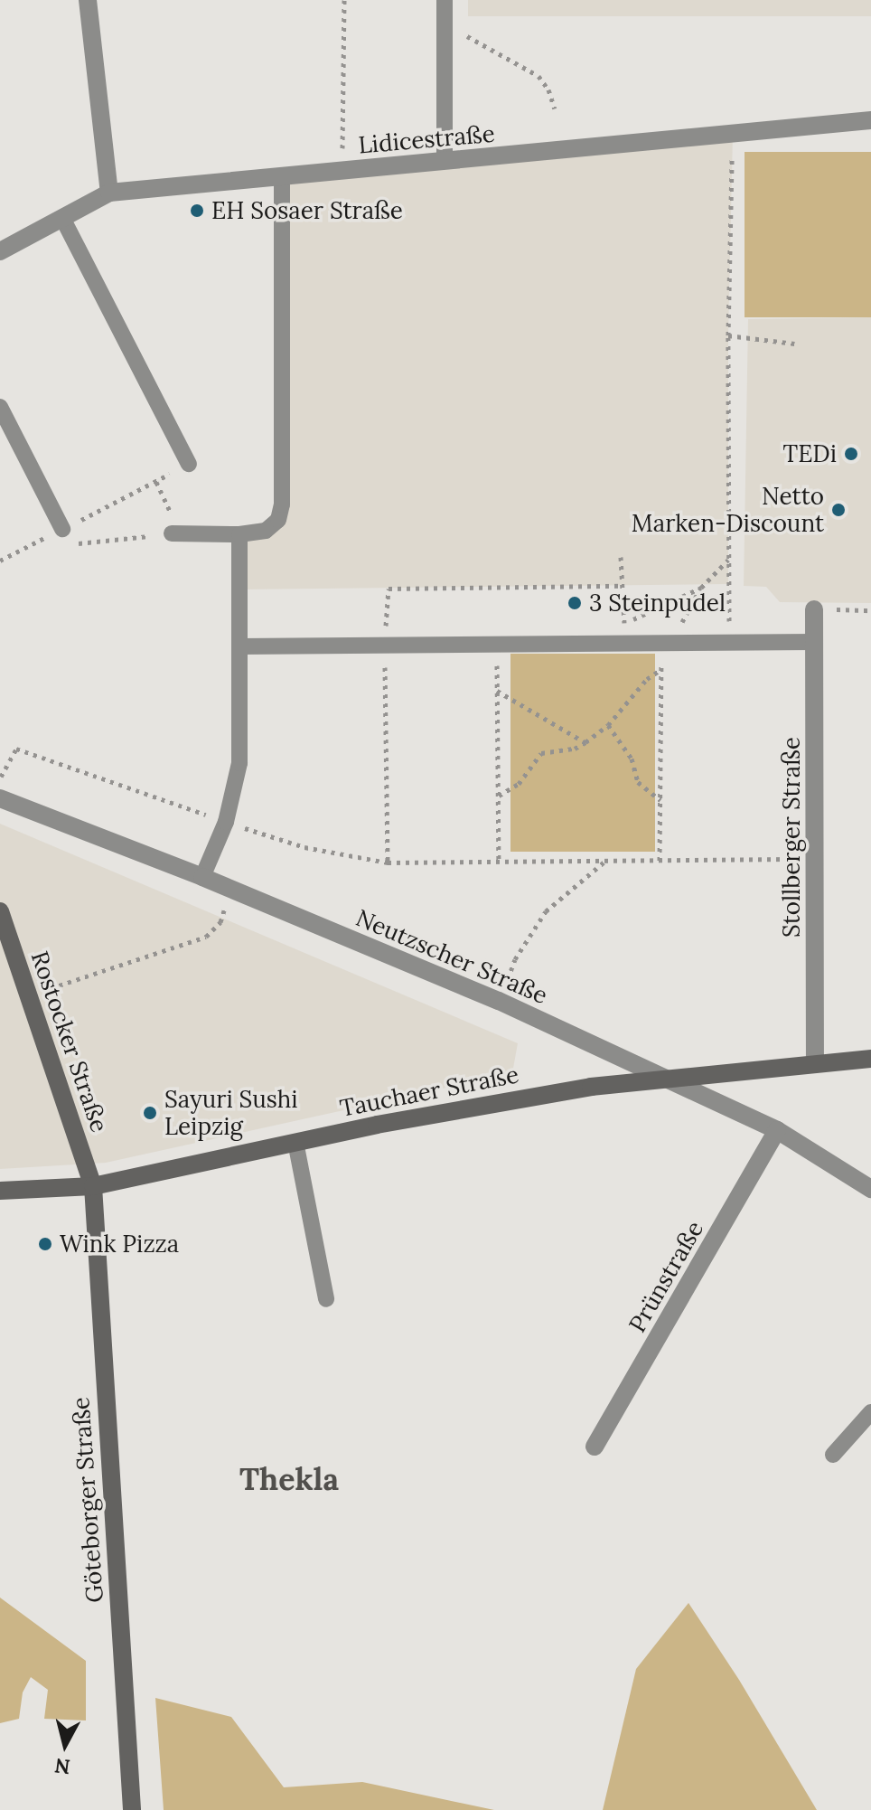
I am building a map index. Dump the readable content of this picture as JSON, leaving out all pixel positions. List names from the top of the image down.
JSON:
{
  "streets": {
    "main road": ["Rostocker Straße", "Tauchaer Straße", "Göteborger Straße"],
    "street": [
      "Lidicestraße",
      "Stollberger Straße",
      "Neutzscher Straße",
      "Prünstraße"
    ]
  },
  "crossings": [
    ["Stollberger Straße", "Tauchaer Straße"],
    ["Neutzscher Straße", "Tauchaer Straße"],
    ["Neutzscher Straße", "Prünstraße"],
    ["Rostocker Straße", "Tauchaer Straße"],
    ["Rostocker Straße", "Göteborger Straße"],
    ["Tauchaer Straße", "Göteborger Straße"]
  ],
  "districts": ["Thekla"],
  "places": [
    "EH Sosaer Straße",
    "TEDi",
    "Netto Marken-Discount",
    "3 Steinpudel",
    "Sayuri Sushi Leipzig",
    "Wink Pizza"
  ],
  "north": "bottom"
}
